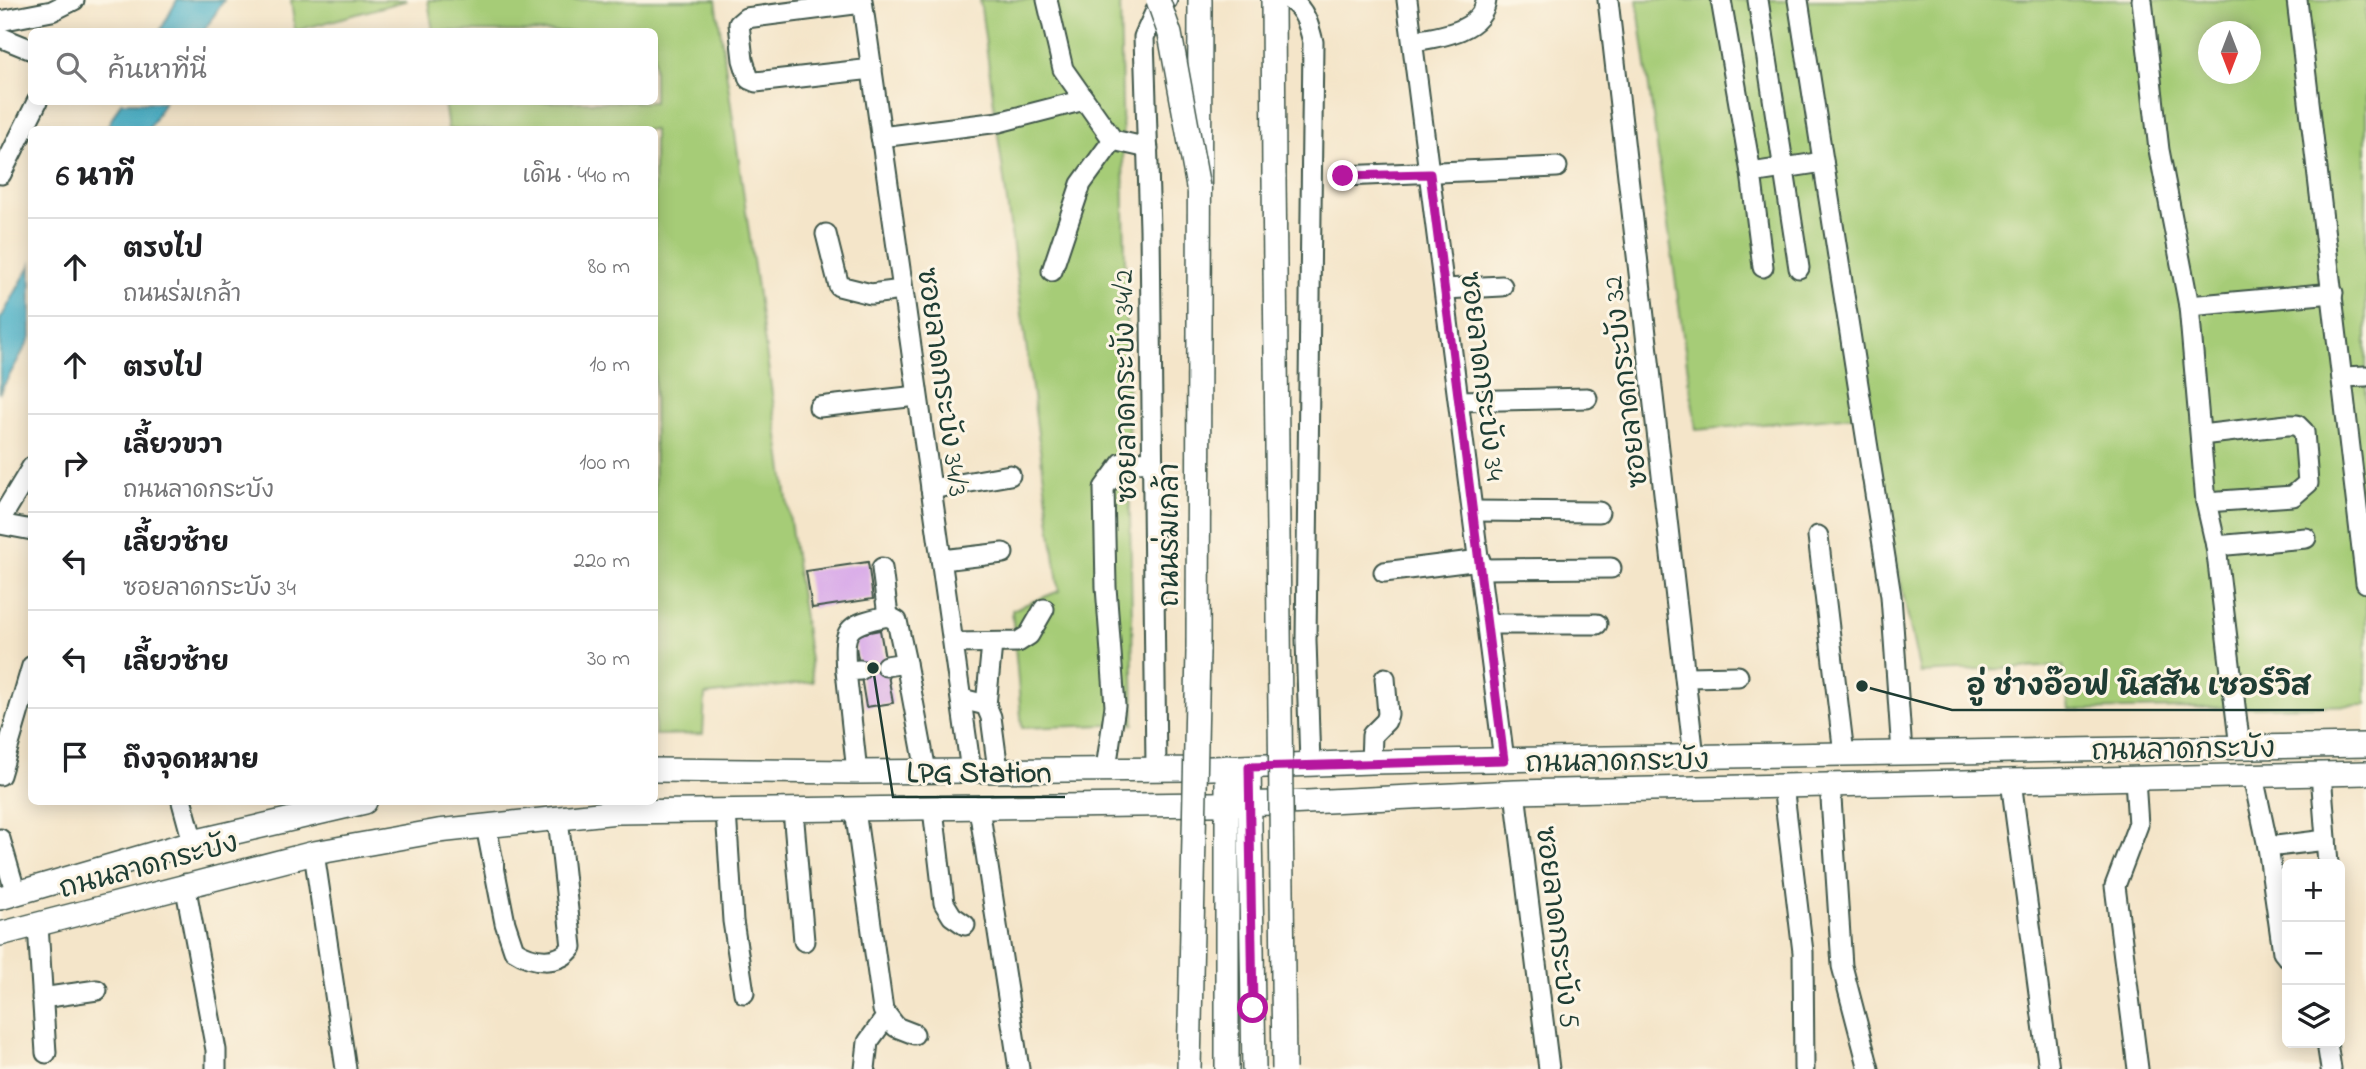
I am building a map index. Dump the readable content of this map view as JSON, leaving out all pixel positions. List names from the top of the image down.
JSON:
{
  "streets": {
    "main road": ["ถนนร่มเกล้า", "ถนนลาดกระบัง"],
    "street": [
      "ซอยลาดกระบัง 34",
      "ซอยลาดกระบัง 34/3",
      "ซอยลาดกระบัง 32",
      "ซอยลาดกระบัง 34/2",
      "ซอยลาดกระบัง 5"
    ]
  },
  "crossings": [
    ["ซอยลาดกระบัง 34", "ถนนลาดกระบัง"],
    ["ซอยลาดกระบัง 34/3", "ถนนลาดกระบัง"],
    ["ซอยลาดกระบัง 32", "ถนนลาดกระบัง"],
    ["ซอยลาดกระบัง 34/2", "ถนนลาดกระบัง"],
    ["ถนนลาดกระบัง", "ซอยลาดกระบัง 5"]
  ],
  "places": ["LPG Station", "อู่ ช่างอ๊อฟ นิสสัน เซอร์วิส"],
  "north": "bottom",
  "page": {
    "search": "ค้นหาที่นี่",
    "heading": ["6 นาที", "เดิน · 440 m"],
    "list": [
      ["ตรงไป", "ถนนร่มเกล้า", "80 m"],
      ["ตรงไป", "10 m"],
      ["เลี้ยวขวา", "ถนนลาดกระบัง", "100 m"],
      ["เลี้ยวซ้าย", "ซอยลาดกระบัง 34", "220 m"],
      ["เลี้ยวซ้าย", "30 m"],
      "ถึงจุดหมาย"
    ],
    "map_buttons": ["+", "−"]
  }
}
